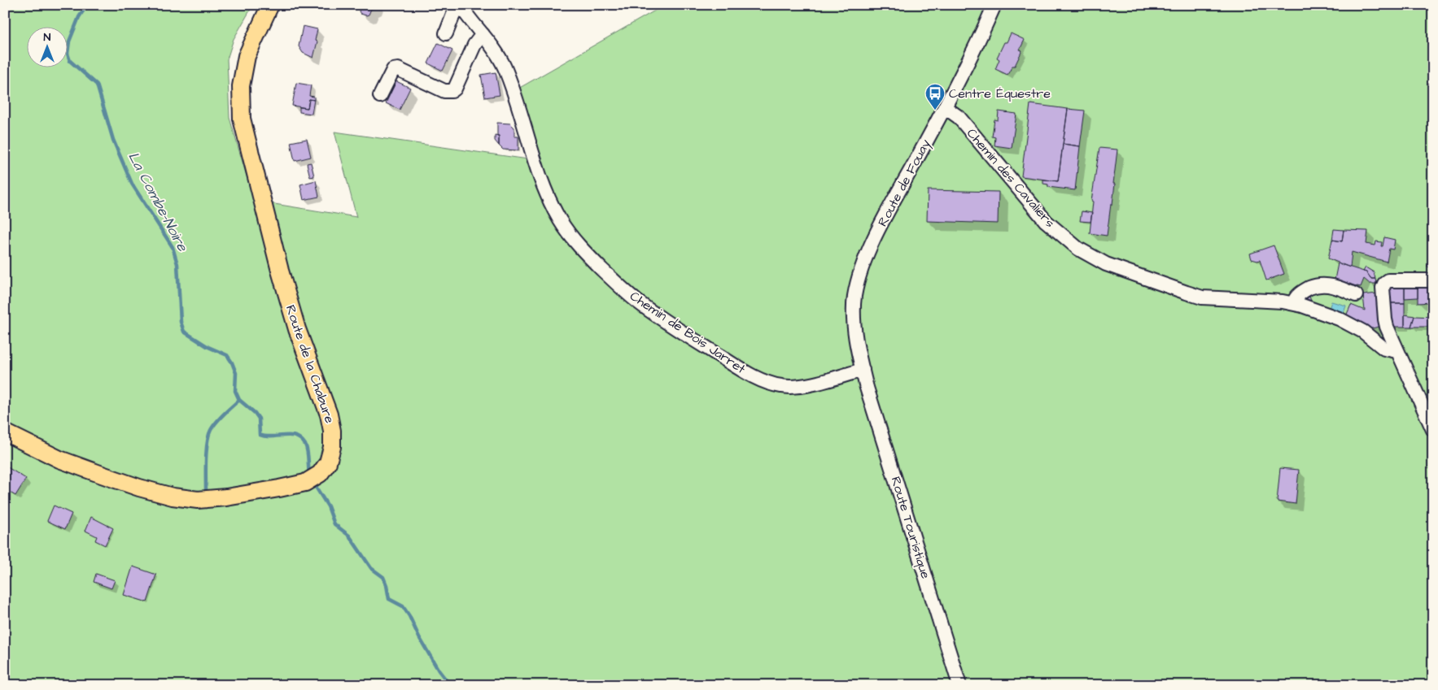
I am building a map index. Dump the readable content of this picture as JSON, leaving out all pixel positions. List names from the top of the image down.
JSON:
{
  "streets": {
    "main road": ["Route de la Chabure"],
    "street": [
      "Chemin des Cavaliers",
      "Route de Fouay",
      "Chemin de Bois Jarret",
      "Route Touristique"
    ]
  },
  "crossings": [
    ["Chemin des Cavaliers", "Route de Fouay"],
    ["Route de Fouay", "Chemin de Bois Jarret"],
    ["Route de Fouay", "Route Touristique"],
    ["Chemin de Bois Jarret", "Route Touristique"]
  ],
  "water": ["La Combe-Noire"],
  "places": {
    "bus stop": ["Centre Équestre"]
  },
  "north": "top"
}
